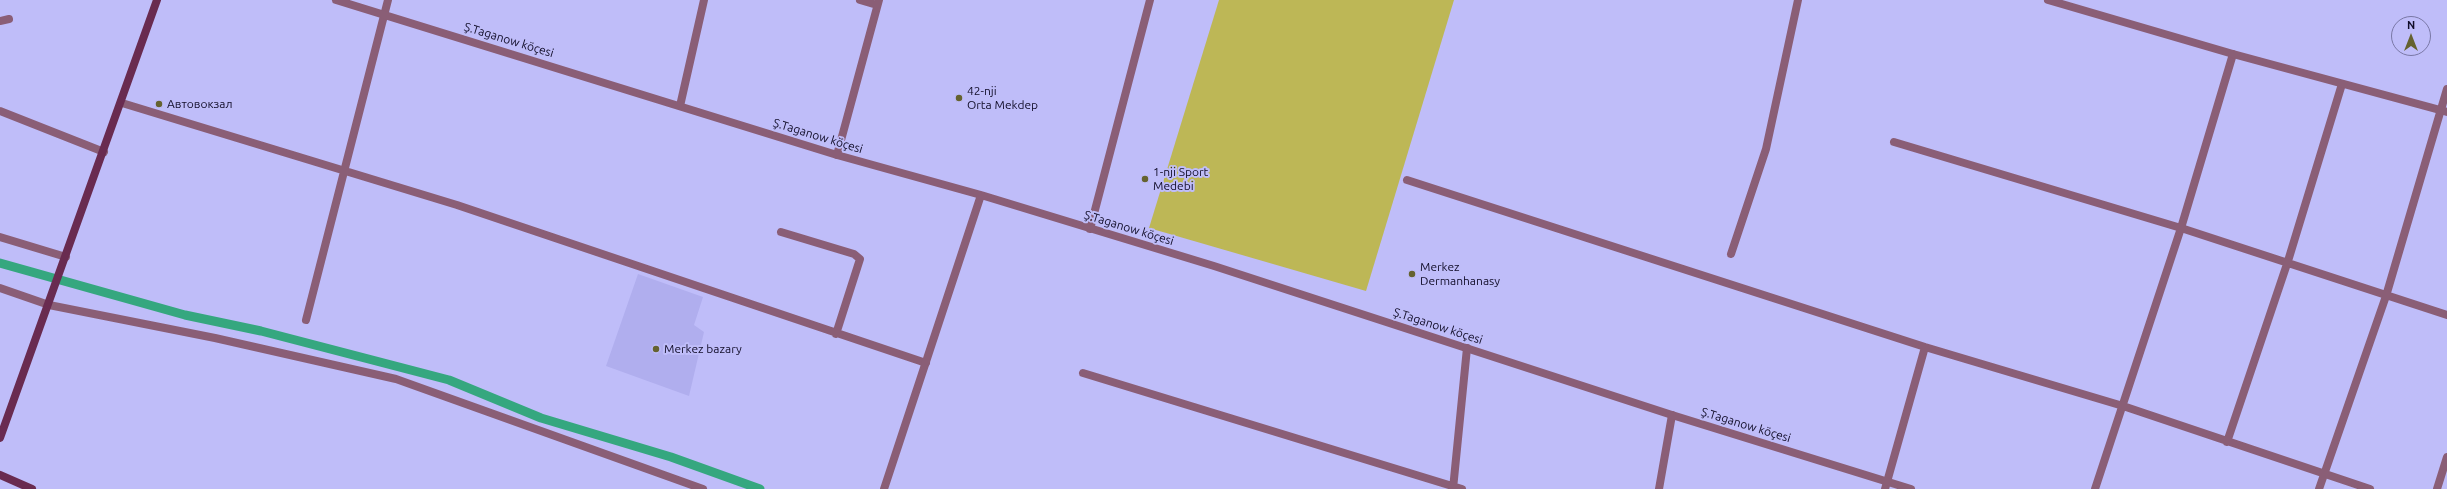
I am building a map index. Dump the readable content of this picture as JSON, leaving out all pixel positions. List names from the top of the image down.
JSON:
{
  "streets": {
    "street": ["Ş.Taganow köçesi"]
  },
  "places": [
    "42-nji Orta Mekdep",
    "Автовокзал",
    "1-nji Sport Medebi",
    "Merkez Dermanhanasy",
    "Merkez bazary"
  ],
  "north": "top"
}
